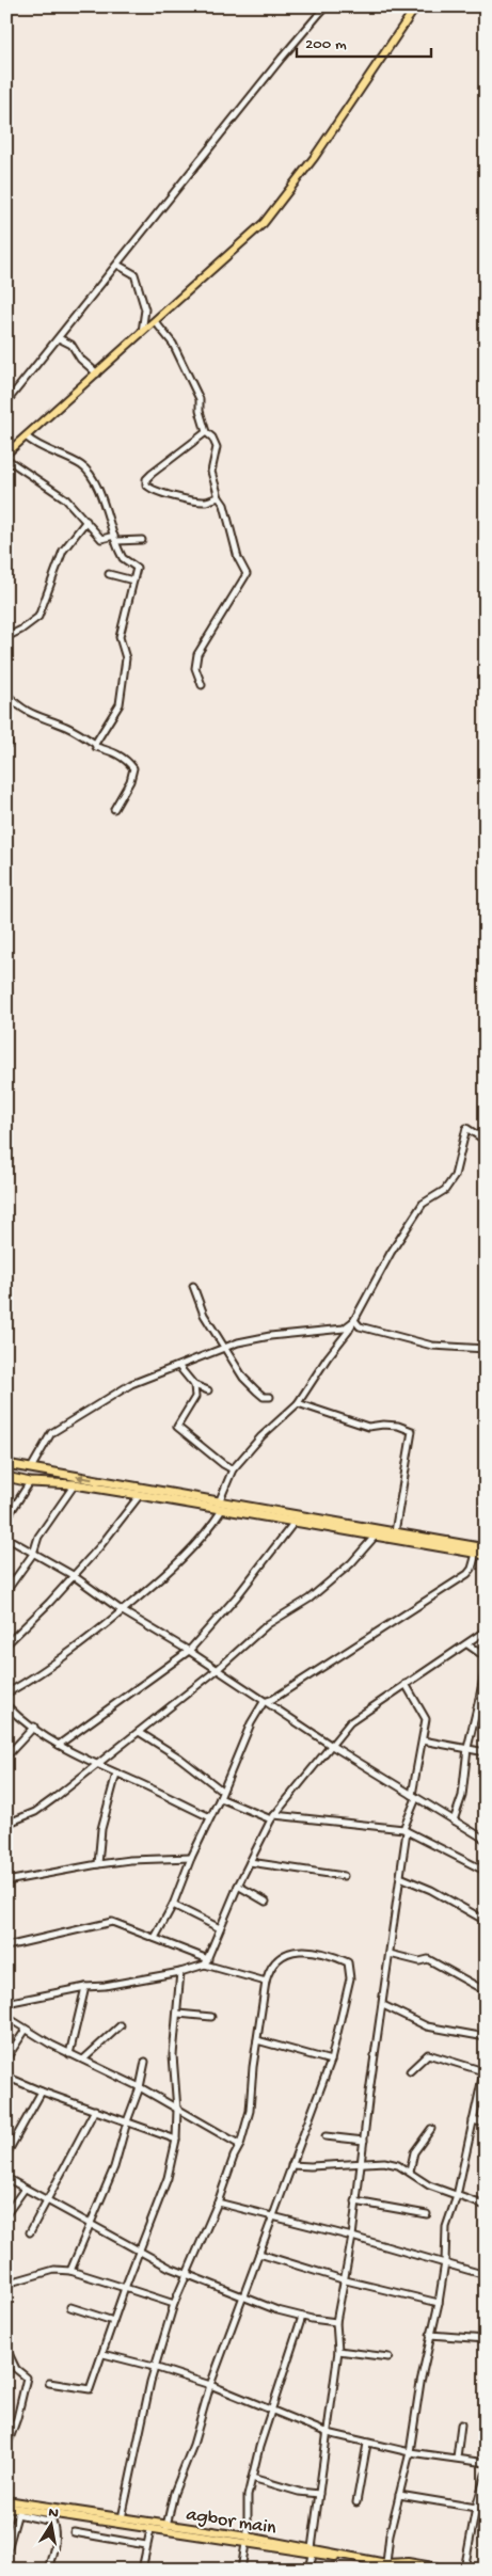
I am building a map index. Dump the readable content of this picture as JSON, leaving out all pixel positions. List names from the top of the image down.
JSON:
{
  "streets": {
    "main road": ["agbor main"]
  },
  "scale_bar": "200 m",
  "north": "top"
}
